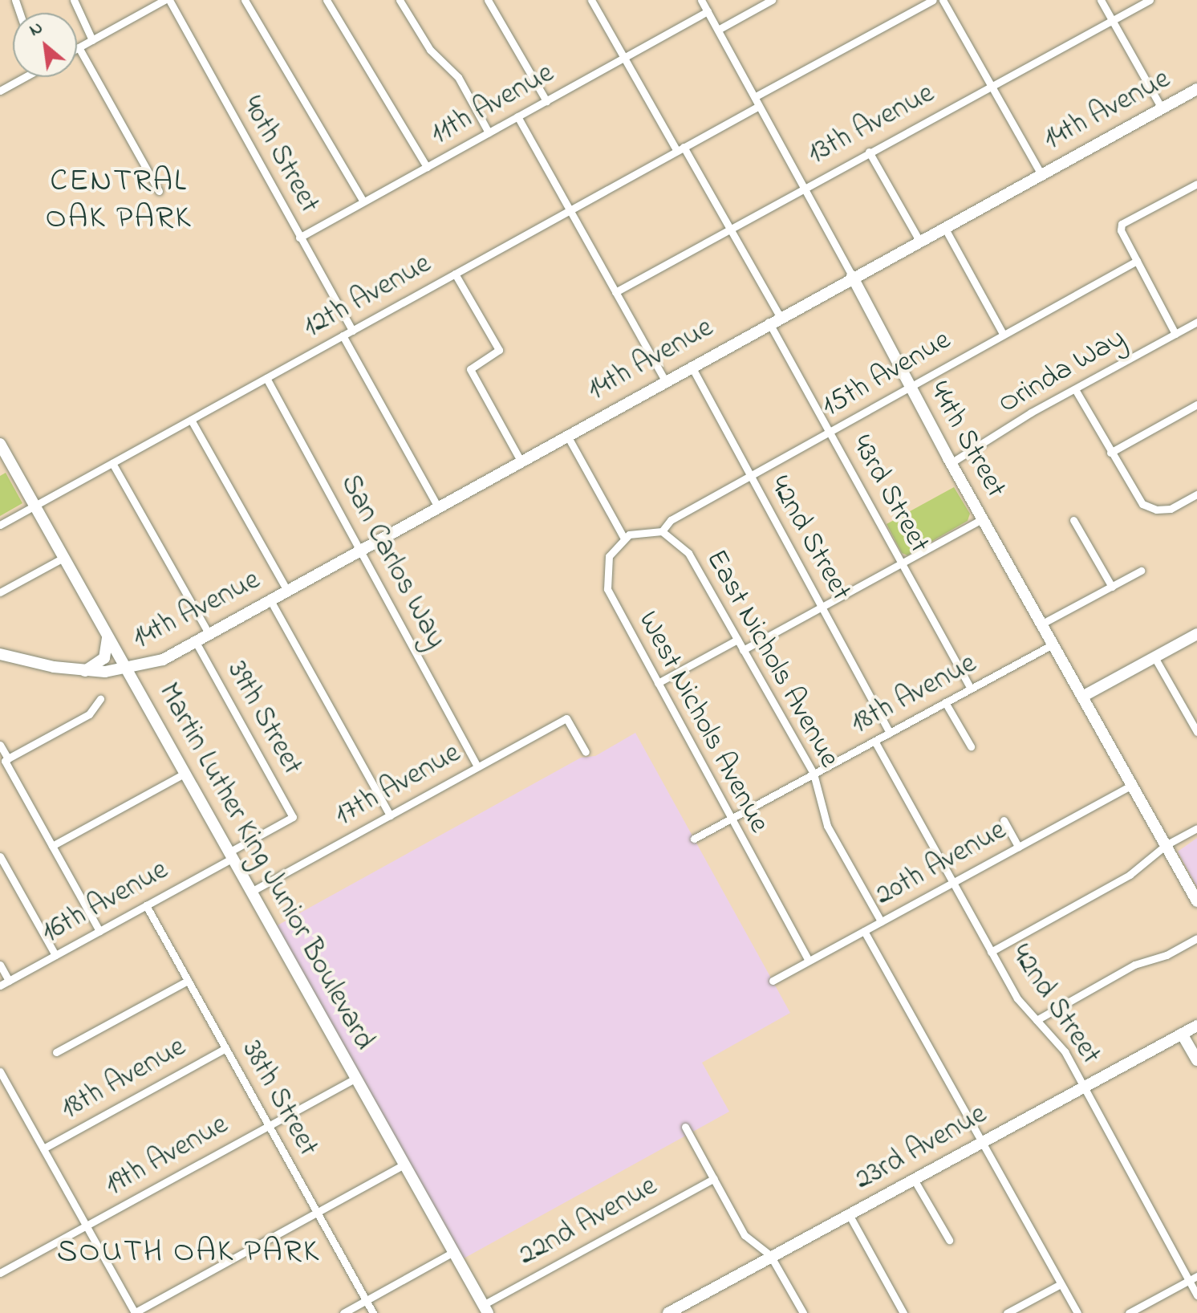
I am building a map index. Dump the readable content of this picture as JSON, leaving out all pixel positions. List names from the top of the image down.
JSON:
{
  "streets": {
    "street": [
      "11th Avenue",
      "14th Avenue",
      "13th Avenue",
      "40th Street",
      "12th Avenue",
      "Orinda Way",
      "15th Avenue",
      "44th Street",
      "43rd Street",
      "42nd Street",
      "San Carlos Way",
      "East Nichols Avenue",
      "18th Avenue",
      "39th Street",
      "West Nichols Avenue",
      "17th Avenue",
      "20th Avenue",
      "Martin Luther King Junior Boulevard",
      "16th Avenue",
      "38th Street",
      "23rd Avenue",
      "19th Avenue",
      "22nd Avenue"
    ]
  },
  "crossings": [
    ["11th Avenue", "40th Street"],
    ["11th Avenue", "44th Street"],
    ["14th Avenue", "44th Street"],
    ["14th Avenue", "43rd Street"],
    ["14th Avenue", "42nd Street"],
    ["14th Avenue", "San Carlos Way"],
    ["14th Avenue", "39th Street"],
    ["14th Avenue", "Martin Luther King Junior Boulevard"],
    ["13th Avenue", "44th Street"],
    ["40th Street", "12th Avenue"],
    ["12th Avenue", "44th Street"],
    ["12th Avenue", "San Carlos Way"],
    ["12th Avenue", "39th Street"],
    ["12th Avenue", "Martin Luther King Junior Boulevard"],
    ["Orinda Way", "44th Street"],
    ["15th Avenue", "44th Street"],
    ["15th Avenue", "43rd Street"],
    ["15th Avenue", "42nd Street"],
    ["15th Avenue", "East Nichols Avenue"],
    ["44th Street", "18th Avenue"],
    ["44th Street", "20th Avenue"],
    ["43rd Street", "18th Avenue"],
    ["42nd Street", "18th Avenue"],
    ["42nd Street", "20th Avenue"],
    ["42nd Street", "23rd Avenue"],
    ["San Carlos Way", "17th Avenue"],
    ["East Nichols Avenue", "18th Avenue"],
    ["East Nichols Avenue", "20th Avenue"],
    ["18th Avenue", "West Nichols Avenue"],
    ["18th Avenue", "38th Street"],
    ["39th Street", "16th Avenue"],
    ["West Nichols Avenue", "20th Avenue"],
    ["17th Avenue", "Martin Luther King Junior Boulevard"],
    ["Martin Luther King Junior Boulevard", "16th Avenue"],
    ["Martin Luther King Junior Boulevard", "19th Avenue"],
    ["Martin Luther King Junior Boulevard", "22nd Avenue"],
    ["16th Avenue", "38th Street"],
    ["38th Street", "19th Avenue"]
  ],
  "districts": ["CENTRAL OAK PARK", "SOUTH OAK PARK"],
  "north": "top left"
}
